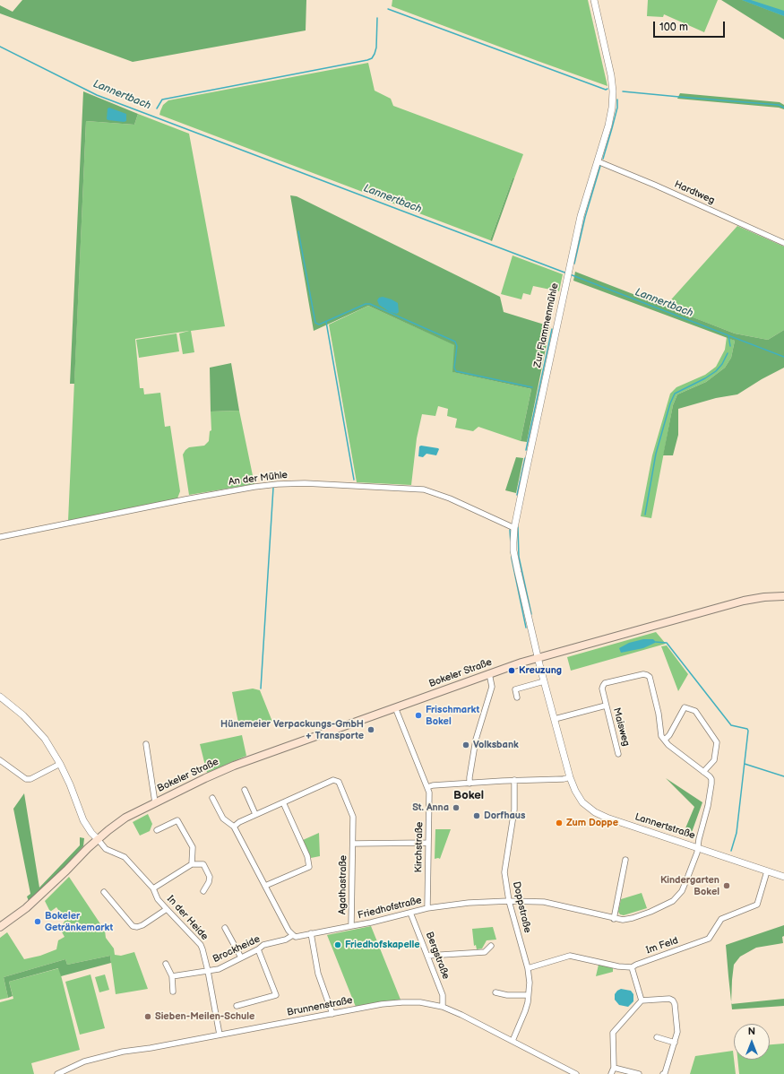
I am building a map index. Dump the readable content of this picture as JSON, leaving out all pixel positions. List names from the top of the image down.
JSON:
{
  "streets": {
    "main road": ["Bokeler Straße"],
    "street": [
      "Hardtweg",
      "Zur Flammenmühle",
      "An der Mühle",
      "Maisweg",
      "Lannertstraße",
      "Kirchstraße",
      "Agathastraße",
      "Doppstraße",
      "Friedhofstraße",
      "In der Heide",
      "Im Feld",
      "Brockheide",
      "Bergstraße",
      "Brunnenstraße"
    ]
  },
  "crossings": [
    ["Hardtweg", "Zur Flammenmühle"],
    ["Zur Flammenmühle", "An der Mühle"],
    ["Zur Flammenmühle", "Bokeler Straße"],
    ["Zur Flammenmühle", "Lannertstraße"],
    ["Bokeler Straße", "Lannertstraße"],
    ["Bokeler Straße", "Kirchstraße"],
    ["Bokeler Straße", "In der Heide"],
    ["Lannertstraße", "Friedhofstraße"],
    ["Lannertstraße", "Im Feld"],
    ["Kirchstraße", "Agathastraße"],
    ["Kirchstraße", "Friedhofstraße"],
    ["Agathastraße", "Friedhofstraße"],
    ["Doppstraße", "Friedhofstraße"],
    ["Doppstraße", "Im Feld"],
    ["Doppstraße", "Brunnenstraße"],
    ["Friedhofstraße", "Brockheide"],
    ["Friedhofstraße", "Bergstraße"],
    ["In der Heide", "Brockheide"],
    ["In der Heide", "Brunnenstraße"],
    ["Bergstraße", "Brunnenstraße"]
  ],
  "districts": ["Bokel"],
  "water": ["Lannertbach"],
  "places": [
    "Kreuzung",
    "Frischmarkt Bokel",
    "Hünemeier Verpackungs-GmbH + Transporte",
    "Volksbank",
    "St. Anna",
    "Dorfhaus",
    "Zum Doppe",
    "Kindergarten Bokel",
    "Bokeler Getränkemarkt",
    "Friedhofskapelle",
    "Sieben-Meilen-Schule"
  ],
  "scale_bar": "100 m",
  "north": "top"
}
